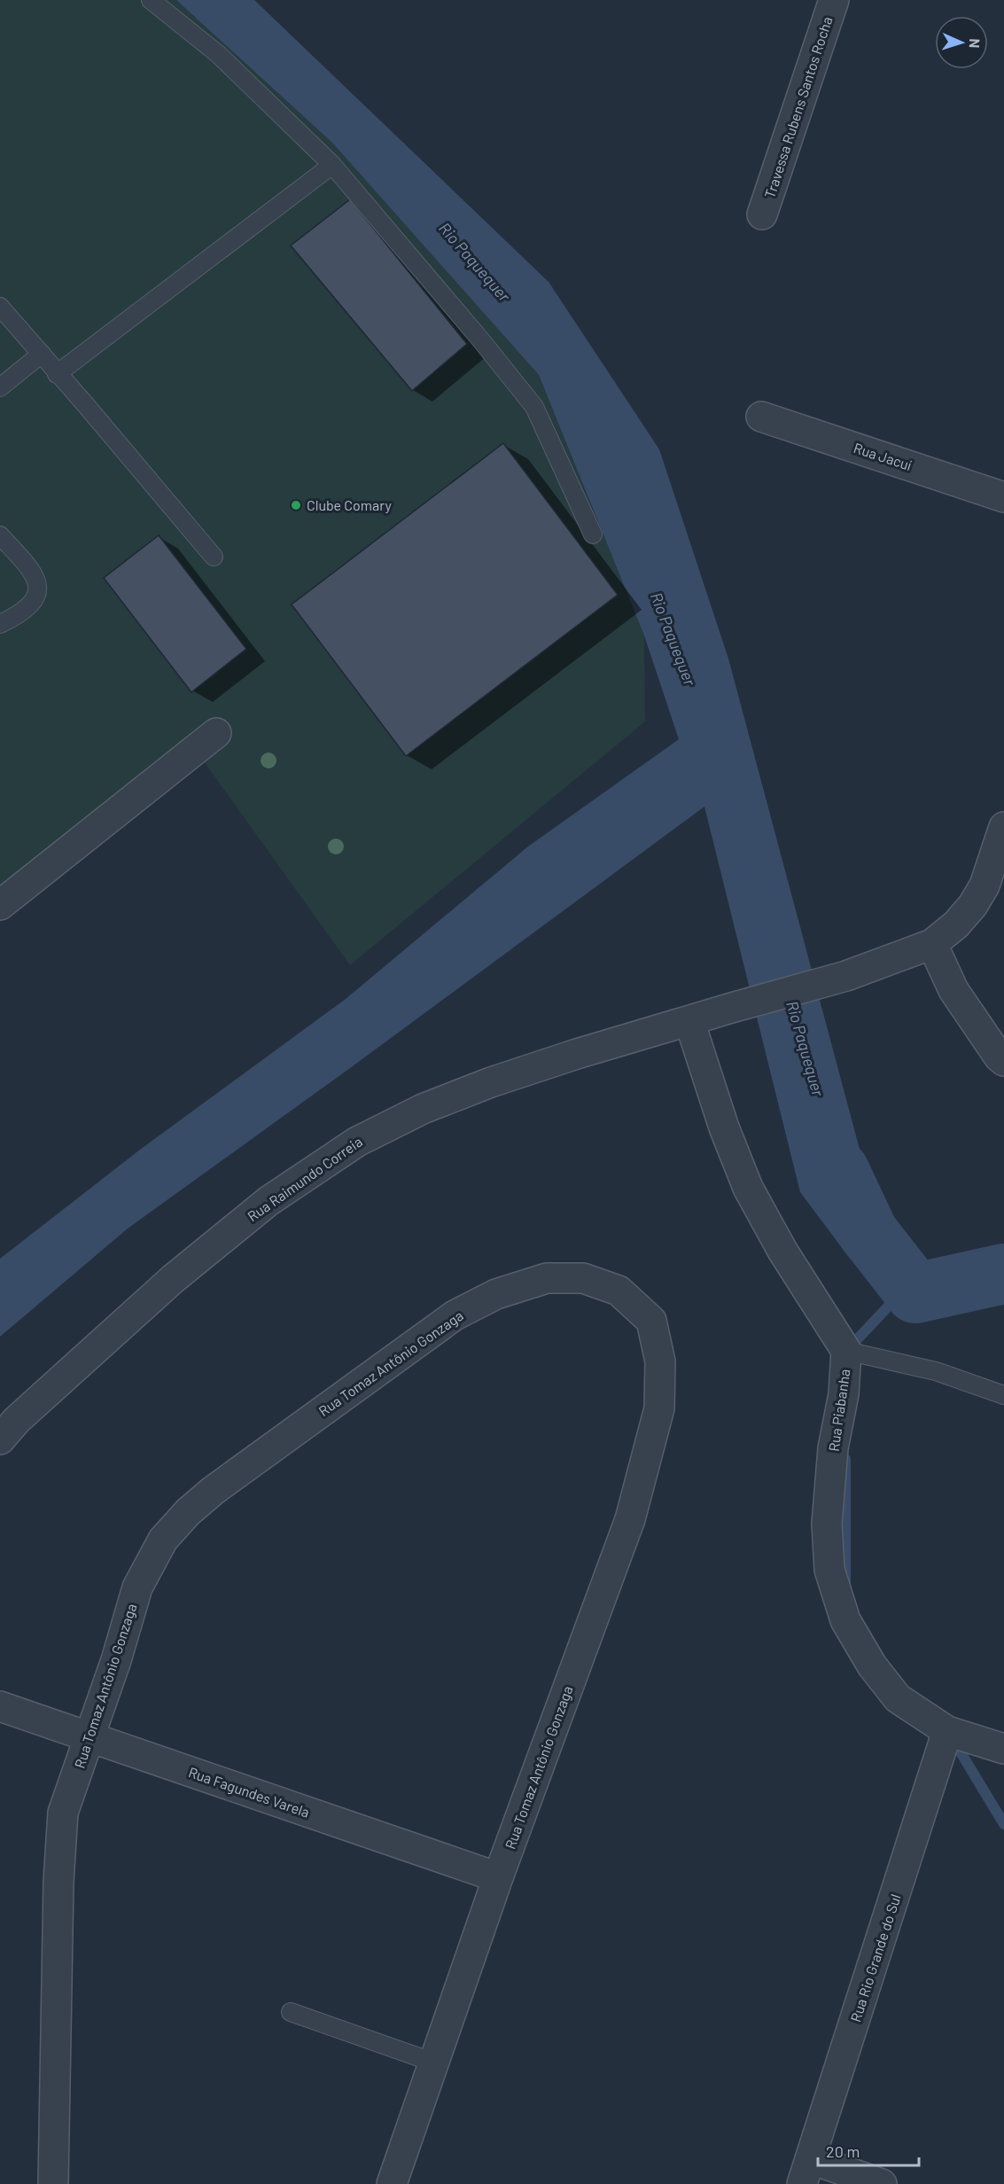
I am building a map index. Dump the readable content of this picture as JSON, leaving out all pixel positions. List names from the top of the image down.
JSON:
{
  "streets": {
    "street": [
      "Travessa Rubens Santos Rocha",
      "Rua Jacuí",
      "Rua Raimundo Correia",
      "Rua Tomaz Antônio Gonzaga",
      "Rua Piabanha",
      "Rua Fagundes Varela",
      "Rua Rio Grande do Sul"
    ]
  },
  "crossings": [
    ["Rua Raimundo Correia", "Rua Piabanha"],
    ["Rua Tomaz Antônio Gonzaga", "Rua Fagundes Varela"],
    ["Rua Piabanha", "Rua Rio Grande do Sul"]
  ],
  "water": ["Rio Paquequer"],
  "places": ["Clube Comary"],
  "scale_bar": "20 m",
  "north": "right"
}
